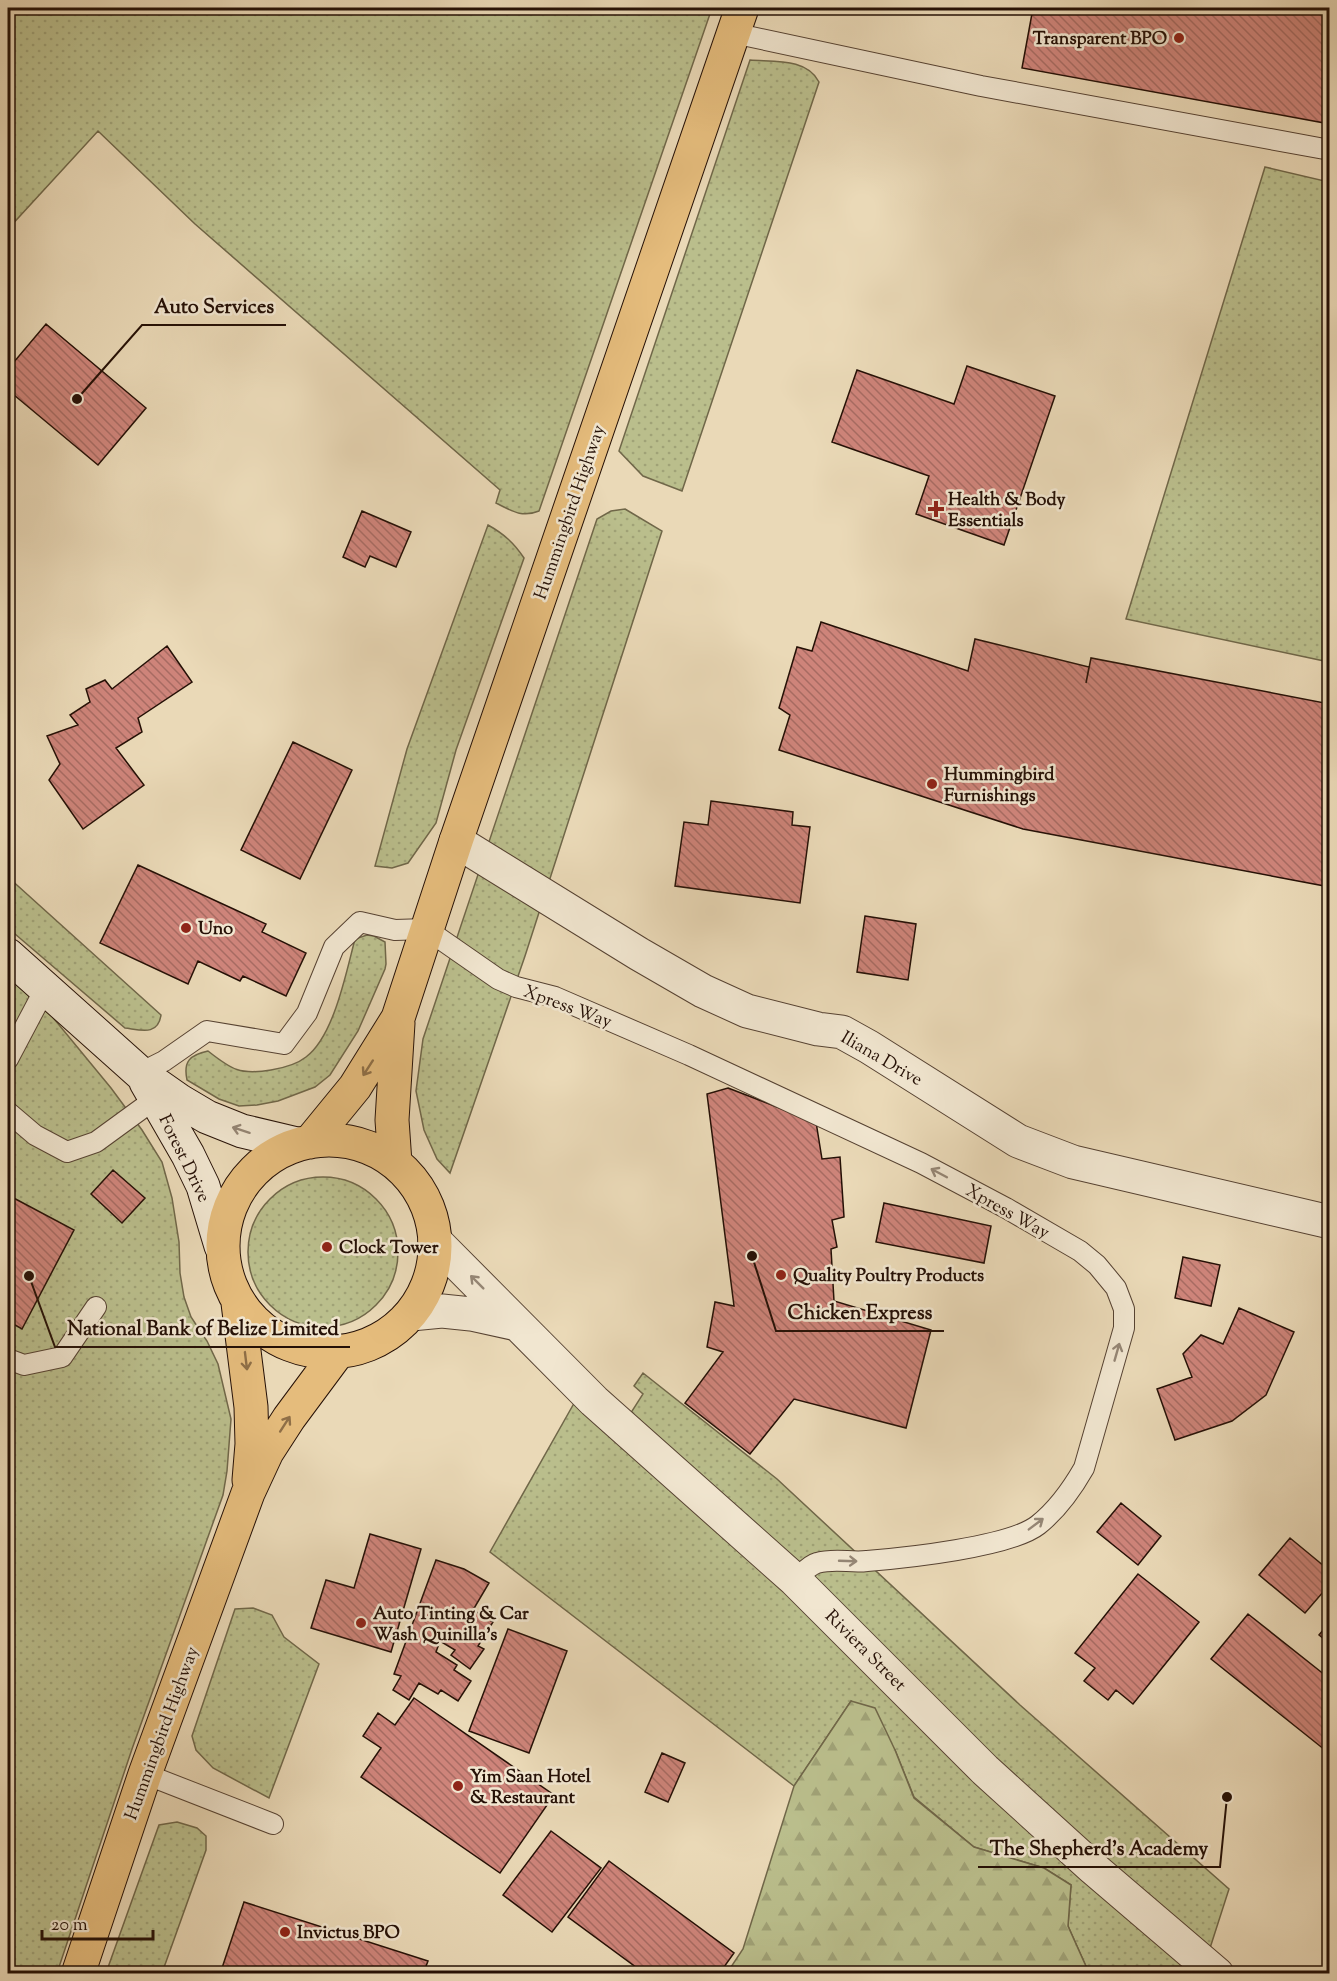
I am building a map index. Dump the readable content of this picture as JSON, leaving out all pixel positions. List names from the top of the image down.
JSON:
{
  "streets": {
    "main road": ["Hummingbird Highway"],
    "street": ["Iliana Drive", "Forest Drive", "Riviera Street"],
    "lane": ["Xpress Way"]
  },
  "crossings": [
    ["Hummingbird Highway", "Xpress Way"],
    ["Hummingbird Highway", "Iliana Drive"],
    ["Hummingbird Highway", "Forest Drive"],
    ["Hummingbird Highway", "Riviera Street"],
    ["Xpress Way", "Riviera Street"],
    ["Forest Drive", "Riviera Street"]
  ],
  "places": {
    "other": [
      "Transparent BPO",
      "Auto Services",
      "Hummingbird Furnishings",
      "Uno",
      "Clock Tower",
      "Chicken Express",
      "Quality Poultry Products",
      "National Bank of Belize Limited",
      "Auto Tinting & Car Wash Quinilla's",
      "Yim Saan Hotel & Restaurant",
      "The Shepherd’s Academy",
      "Invictus BPO"
    ],
    "health": ["Health & Body Essentials"]
  },
  "scale_bar": "20 m"
}
